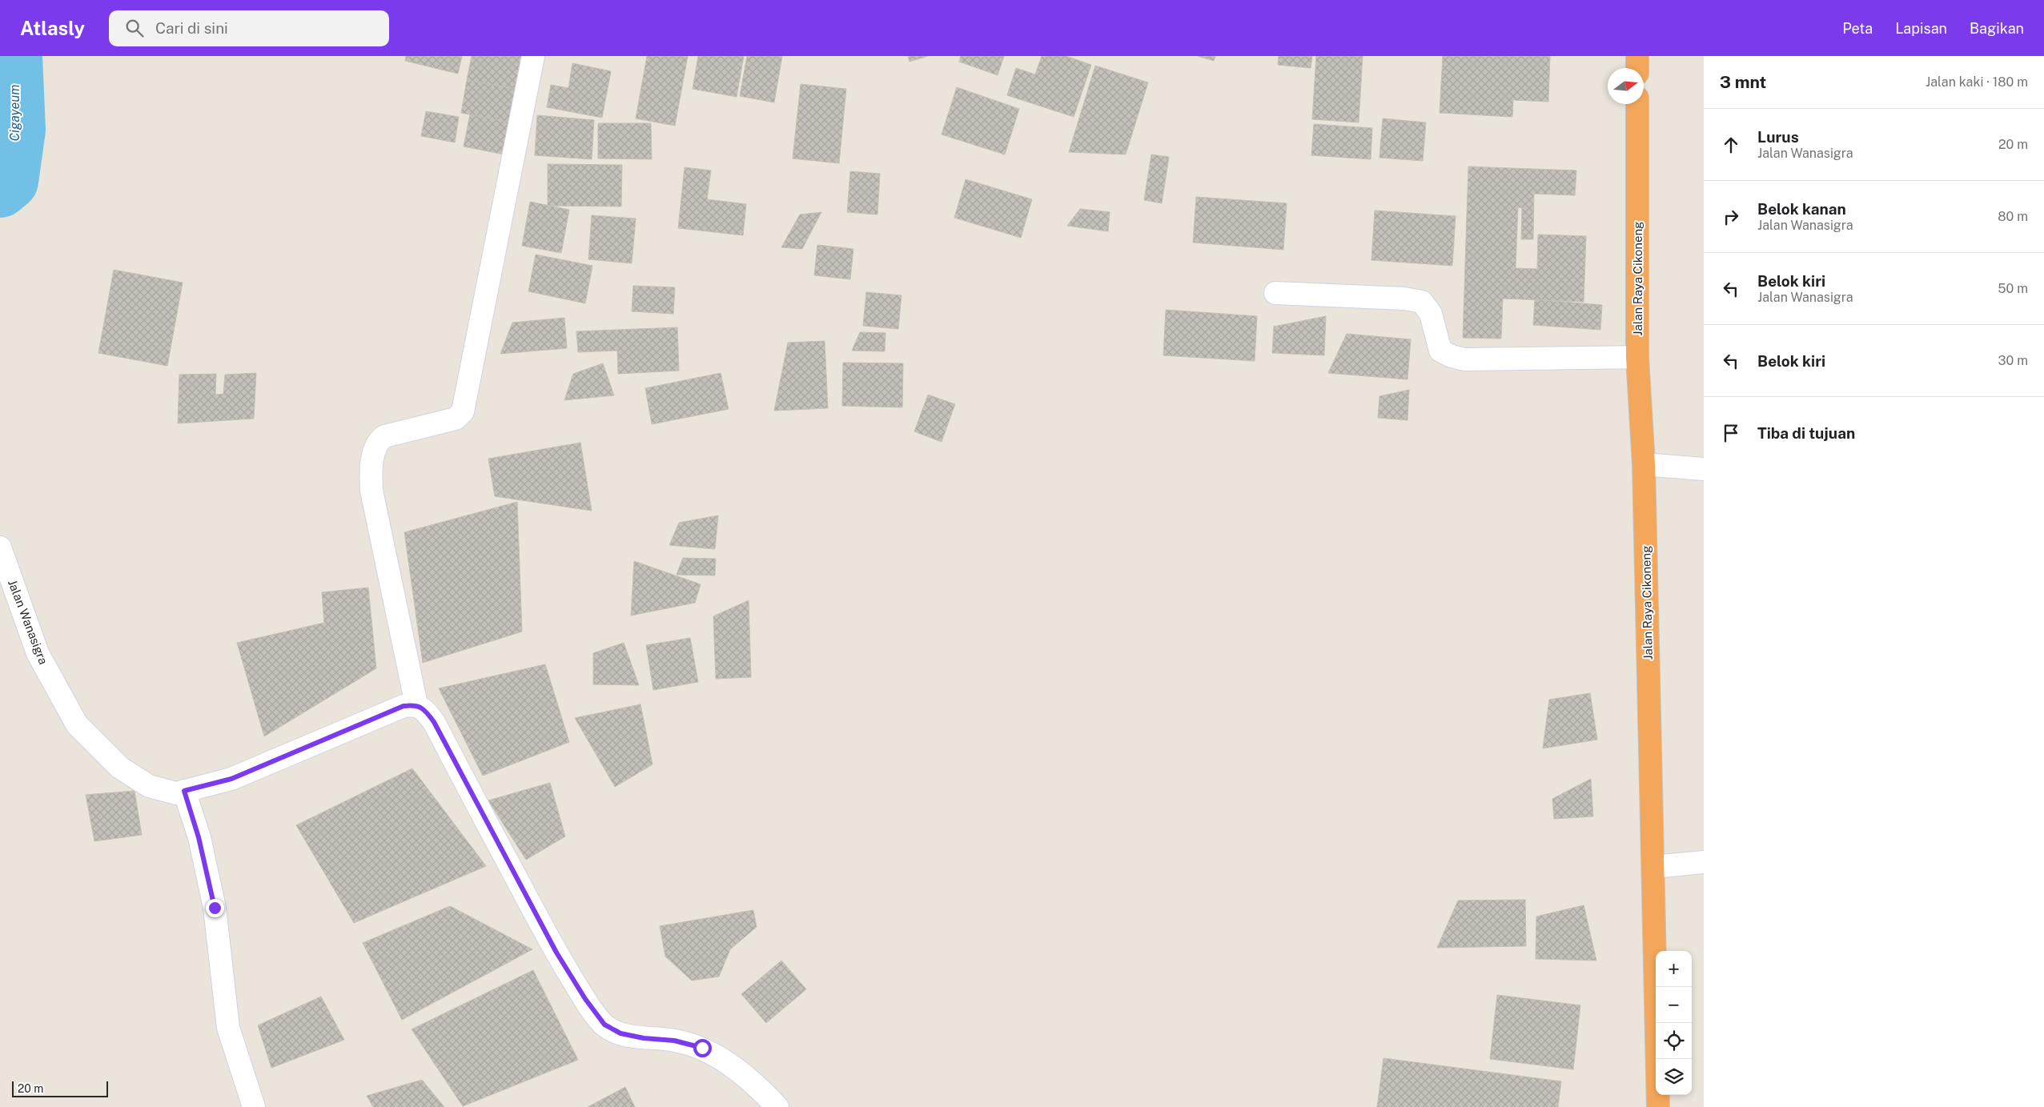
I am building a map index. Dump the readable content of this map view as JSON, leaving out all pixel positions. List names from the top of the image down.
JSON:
{
  "streets": {
    "highway": ["Jalan Raya Cikoneng"],
    "street": ["Jalan Wanasigra"]
  },
  "water": ["Cigayeum"],
  "scale_bar": "20 m",
  "north": "right",
  "page": {
    "header": "Atlasly",
    "search": "Cari di sini",
    "nav": ["Peta", "Lapisan", "Bagikan"],
    "heading": ["3 mnt", "Jalan kaki · 180 m"],
    "list": [
      ["Lurus", "Jalan Wanasigra", "20 m"],
      ["Belok kanan", "Jalan Wanasigra", "80 m"],
      ["Belok kiri", "Jalan Wanasigra", "50 m"],
      ["Belok kiri", "30 m"],
      "Tiba di tujuan"
    ],
    "map_buttons": ["+", "−"],
    "scale": "20 m"
  }
}
